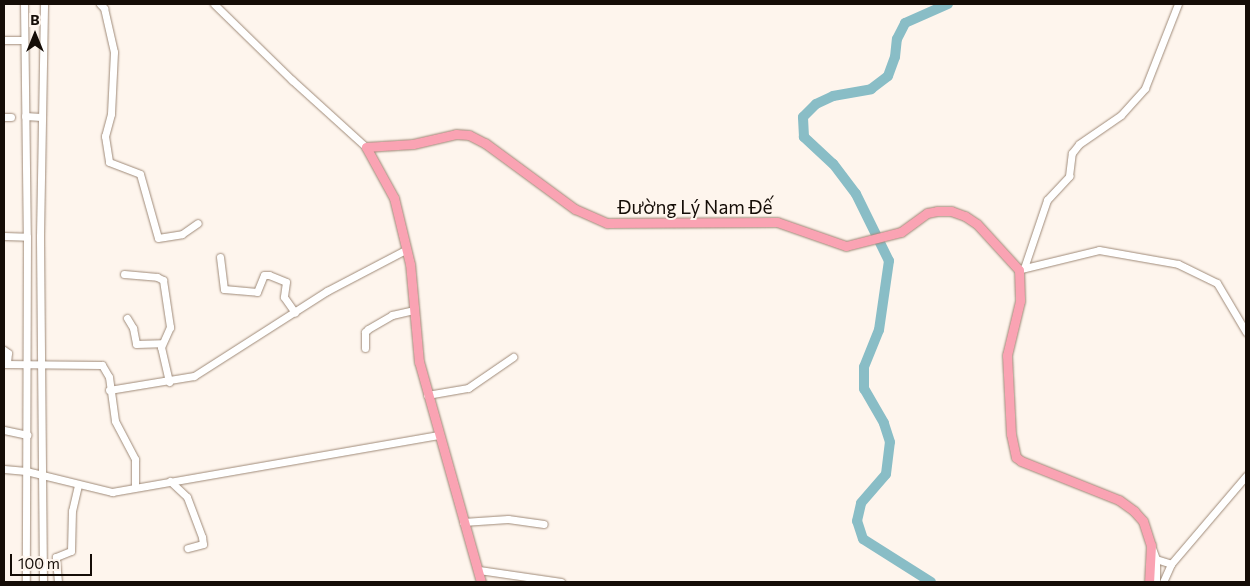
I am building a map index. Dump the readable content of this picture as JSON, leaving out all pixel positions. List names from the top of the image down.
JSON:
{
  "streets": {
    "main road": ["Đường Lý Nam Đế"]
  },
  "scale_bar": "100 m",
  "north": "top"
}
